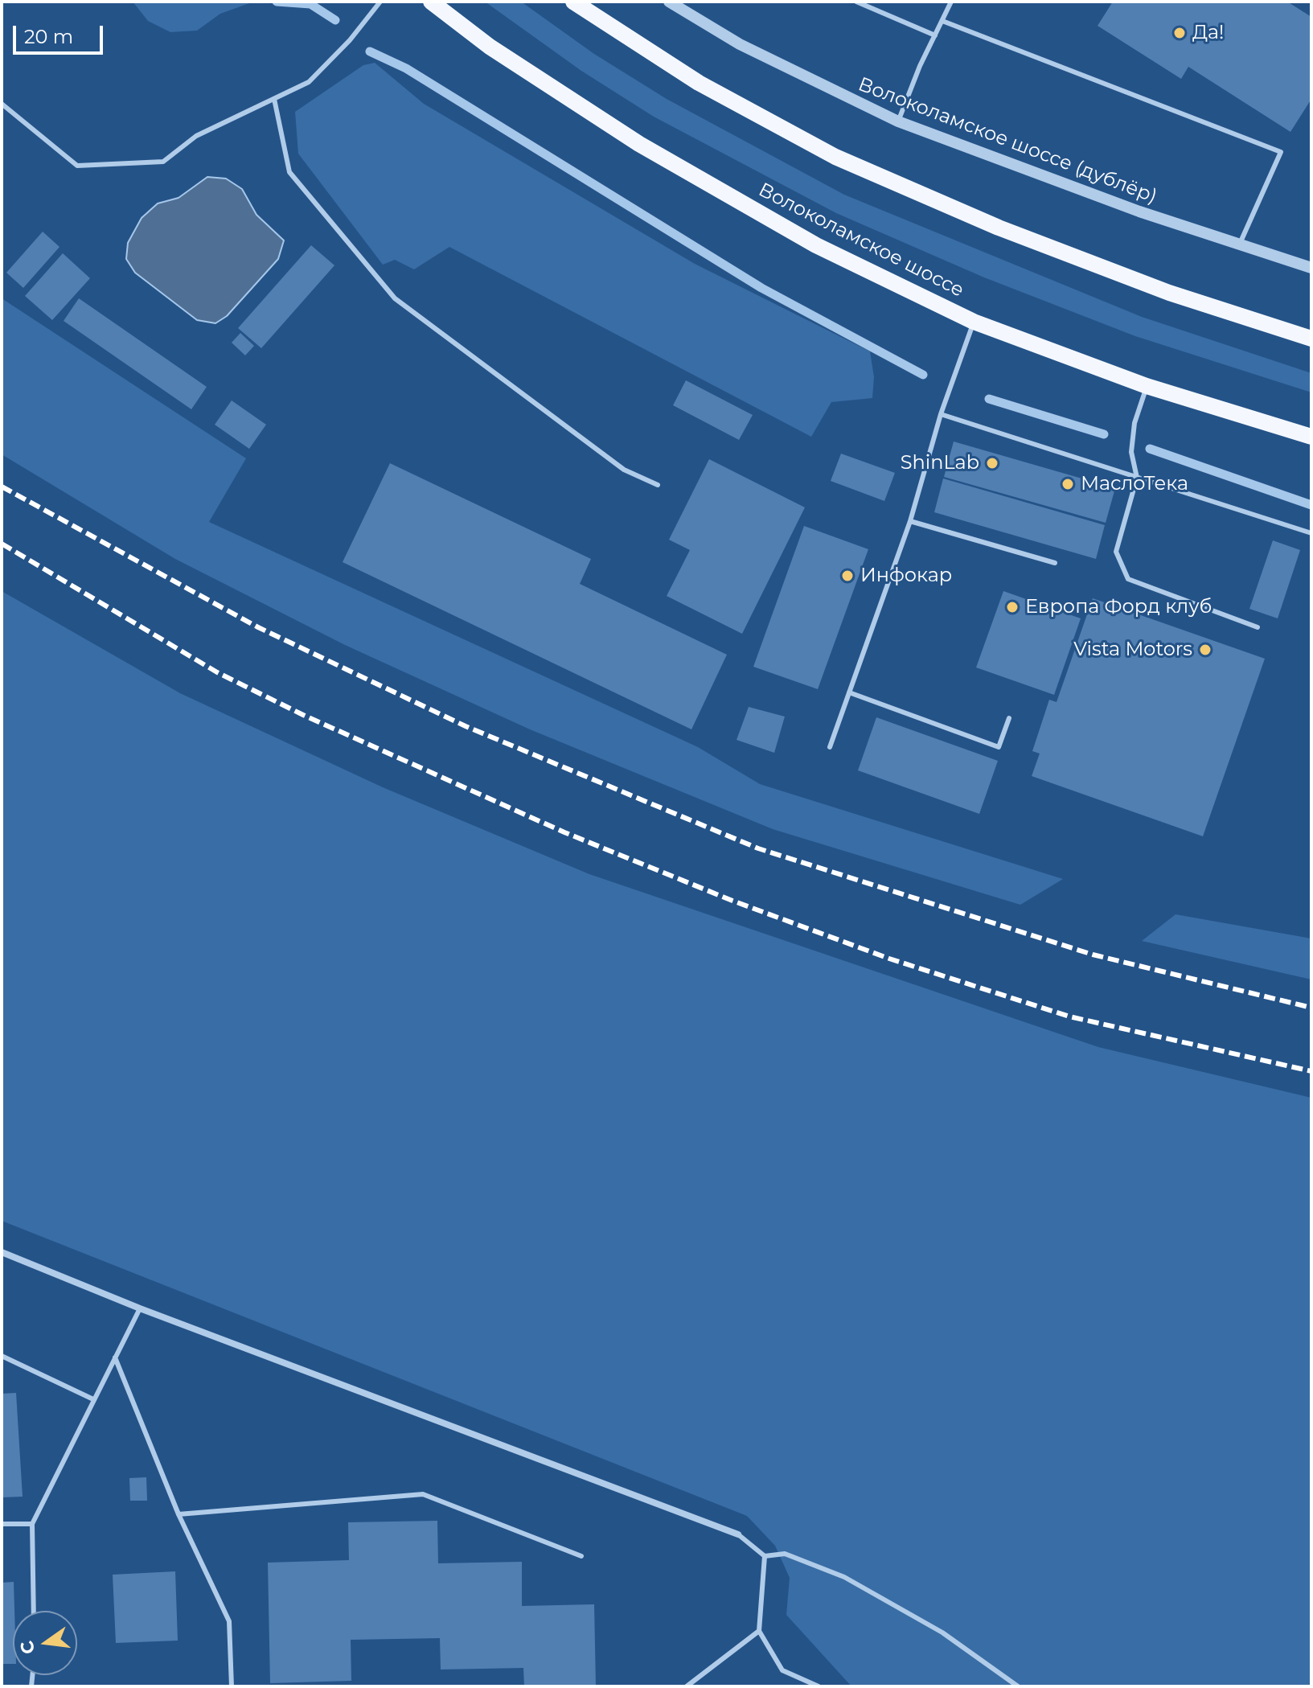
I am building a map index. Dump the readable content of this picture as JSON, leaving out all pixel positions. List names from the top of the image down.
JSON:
{
  "streets": {
    "main road": ["Волоколамское шоссе"],
    "street": ["Волоколамское шоссе (дублёр)"]
  },
  "places": [
    "Да!",
    "ShinLab",
    "МаслоТека",
    "Инфокар",
    "Европа Форд клуб",
    "Vista Motors"
  ],
  "scale_bar": "20 m",
  "north": "left"
}
